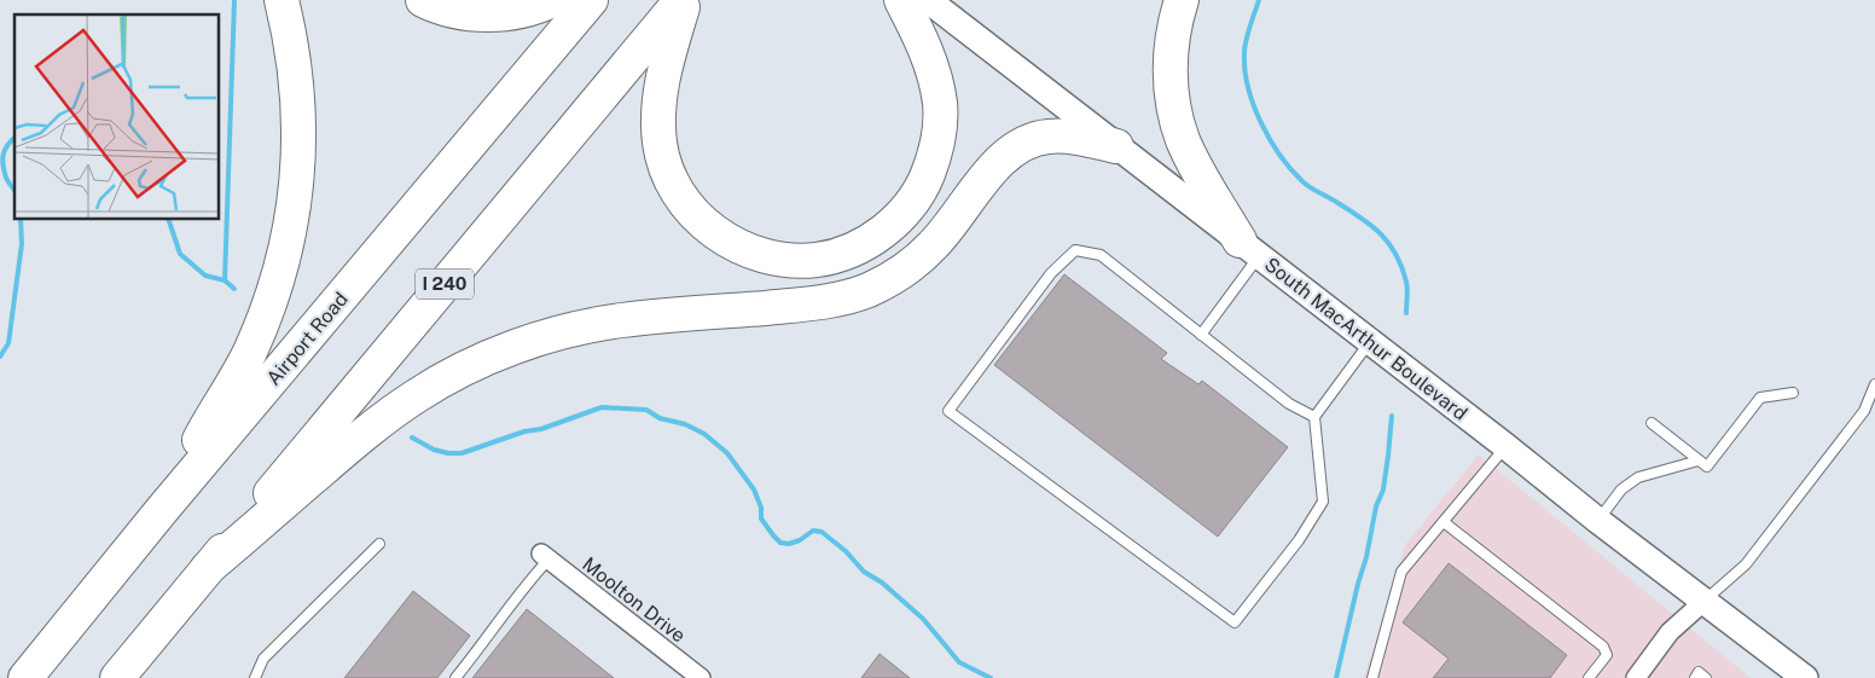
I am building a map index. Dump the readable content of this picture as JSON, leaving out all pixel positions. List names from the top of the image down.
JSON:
{
  "streets": {
    "highway": ["I 240", "Airport Road"],
    "main road": ["South MacArthur Boulevard"],
    "street": ["Moolton Drive"]
  }
}
